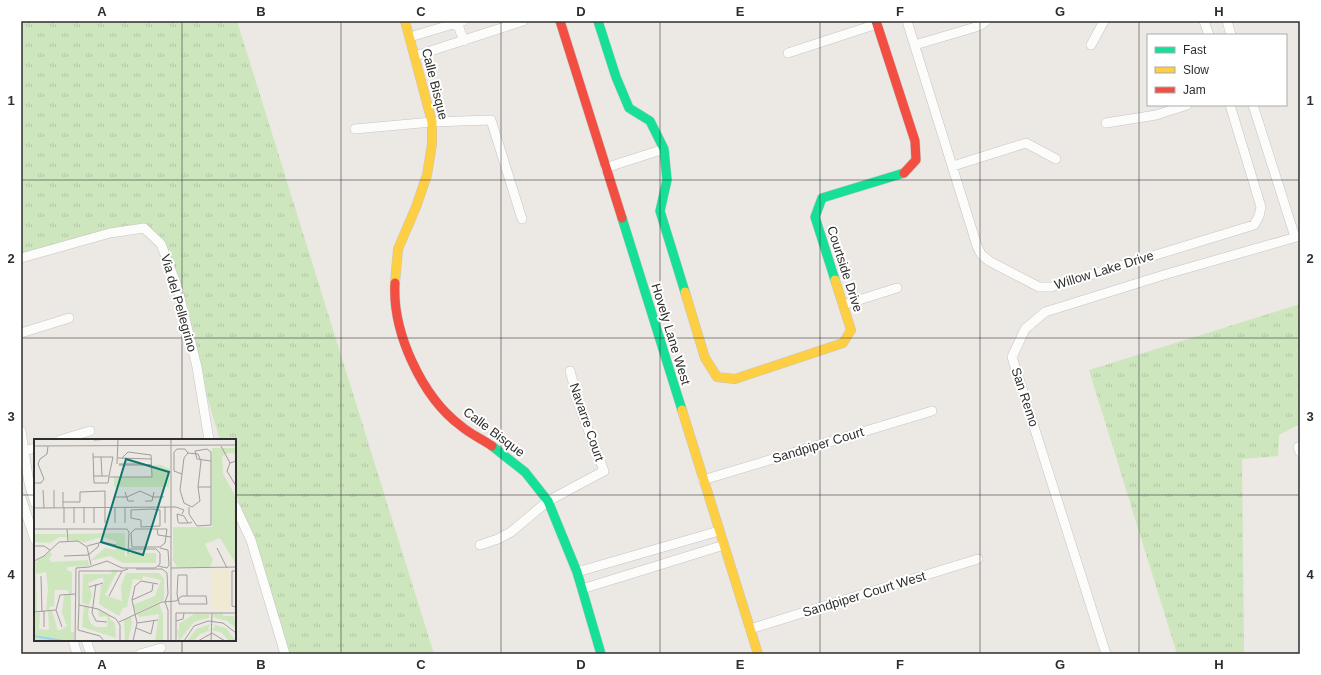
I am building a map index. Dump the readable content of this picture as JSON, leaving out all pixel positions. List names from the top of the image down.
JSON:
{
  "streets": {
    "street": [
      "Calle Bisque",
      "Courtside Drive",
      "Willow Lake Drive",
      "Via del Pellegrino",
      "Hovely Lane West",
      "San Remo",
      "Navarre Court",
      "Sandpiper Court",
      "Sandpiper Court West"
    ]
  },
  "crossings": [
    ["Calle Bisque", "Navarre Court"],
    ["Hovely Lane West", "Sandpiper Court"],
    ["Hovely Lane West", "Sandpiper Court West"]
  ],
  "legend": ["Fast", "Slow", "Jam"],
  "grid": {
    "columns": [
      "A",
      "B",
      "C",
      "D",
      "E",
      "F",
      "G",
      "H"
    ],
    "rows": [
      "1",
      "2",
      "3",
      "4"
    ]
  }
}
